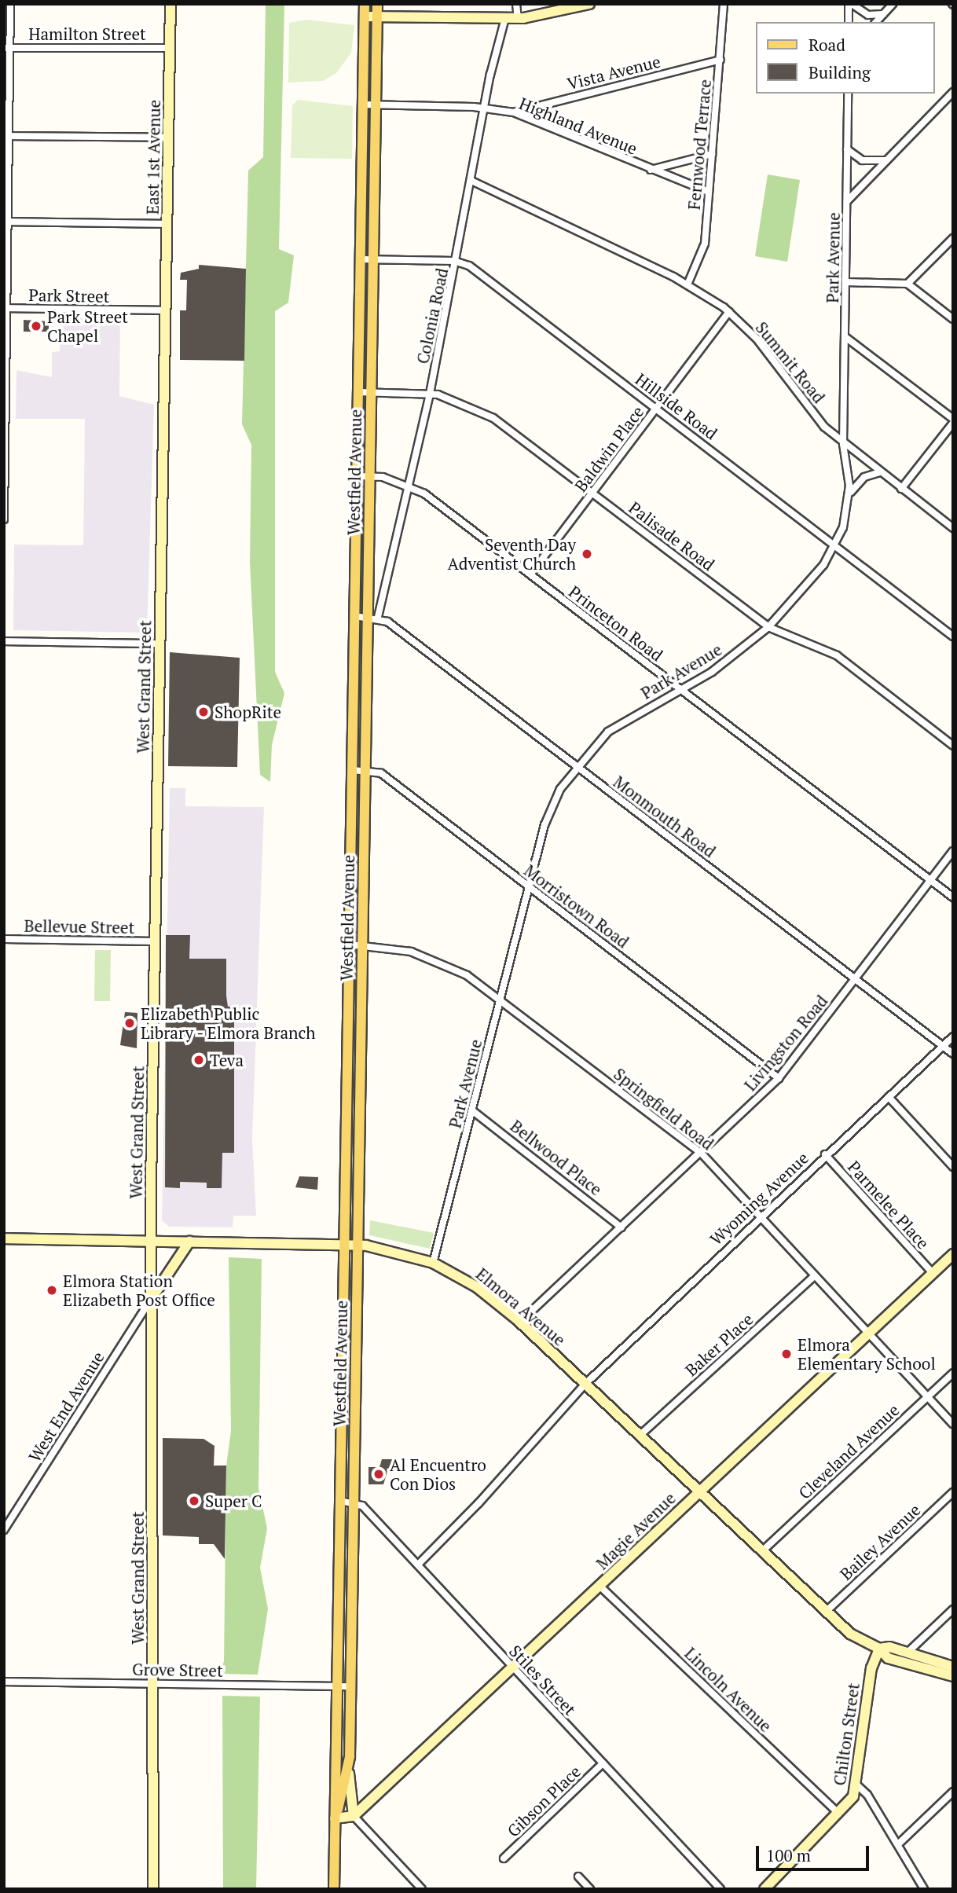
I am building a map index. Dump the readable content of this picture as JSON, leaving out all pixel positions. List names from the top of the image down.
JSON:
{
  "streets": {
    "main road": ["Westfield Avenue"],
    "street": [
      "Hamilton Street",
      "Vista Avenue",
      "Highland Avenue",
      "Fernwood Terrace",
      "East 1st Avenue",
      "Park Avenue",
      "Park Street",
      "Colonia Road",
      "Summit Road",
      "Hillside Road",
      "Baldwin Place",
      "Palisade Road",
      "Princeton Road",
      "West Grand Street",
      "Monmouth Road",
      "Morristown Road",
      "Bellevue Street",
      "Livingston Road",
      "Springfield Road",
      "Bellwood Place",
      "Wyoming Avenue",
      "Parmelee Place",
      "Elmora Avenue",
      "Baker Place",
      "West End Avenue",
      "Cleveland Avenue",
      "Magie Avenue",
      "Bailey Avenue",
      "Grove Street",
      "Stiles Street",
      "Lincoln Avenue",
      "Chilton Street",
      "Gibson Place"
    ]
  },
  "crossings": [
    ["Hamilton Street", "East 1st Avenue"],
    ["Vista Avenue", "Highland Avenue"],
    ["Vista Avenue", "Fernwood Terrace"],
    ["Highland Avenue", "Fernwood Terrace"],
    ["Highland Avenue", "Colonia Road"],
    ["Highland Avenue", "Westfield Avenue"],
    ["Fernwood Terrace", "Summit Road"],
    ["East 1st Avenue", "Park Street"],
    ["East 1st Avenue", "West Grand Street"],
    ["Park Avenue", "Summit Road"],
    ["Park Avenue", "Hillside Road"],
    ["Park Avenue", "Palisade Road"],
    ["Park Avenue", "Princeton Road"],
    ["Park Avenue", "Monmouth Road"],
    ["Park Avenue", "Morristown Road"],
    ["Park Avenue", "Springfield Road"],
    ["Park Avenue", "Bellwood Place"],
    ["Park Avenue", "Elmora Avenue"],
    ["Park Street", "West Grand Street"],
    ["Colonia Road", "Summit Road"],
    ["Colonia Road", "Hillside Road"],
    ["Colonia Road", "Westfield Avenue"],
    ["Colonia Road", "Palisade Road"],
    ["Colonia Road", "Princeton Road"],
    ["Colonia Road", "Monmouth Road"],
    ["Summit Road", "Baldwin Place"],
    ["Hillside Road", "Baldwin Place"],
    ["Hillside Road", "Westfield Avenue"],
    ["Baldwin Place", "Palisade Road"],
    ["Baldwin Place", "Princeton Road"],
    ["Westfield Avenue", "Palisade Road"],
    ["Westfield Avenue", "Princeton Road"],
    ["Westfield Avenue", "Monmouth Road"],
    ["Westfield Avenue", "Morristown Road"],
    ["Westfield Avenue", "Springfield Road"],
    ["Westfield Avenue", "Elmora Avenue"],
    ["Westfield Avenue", "Grove Street"],
    ["Westfield Avenue", "Stiles Street"],
    ["Princeton Road", "Livingston Road"],
    ["West Grand Street", "Bellevue Street"],
    ["West Grand Street", "Elmora Avenue"],
    ["West Grand Street", "West End Avenue"],
    ["West Grand Street", "Grove Street"],
    ["Monmouth Road", "Livingston Road"],
    ["Monmouth Road", "Wyoming Avenue"],
    ["Morristown Road", "Livingston Road"],
    ["Livingston Road", "Springfield Road"],
    ["Livingston Road", "Bellwood Place"],
    ["Livingston Road", "Elmora Avenue"],
    ["Springfield Road", "Wyoming Avenue"],
    ["Springfield Road", "Baker Place"],
    ["Springfield Road", "Cleveland Avenue"],
    ["Springfield Road", "Magie Avenue"],
    ["Wyoming Avenue", "Parmelee Place"],
    ["Wyoming Avenue", "Elmora Avenue"],
    ["Wyoming Avenue", "Stiles Street"],
    ["Parmelee Place", "Magie Avenue"],
    ["Elmora Avenue", "Baker Place"],
    ["Elmora Avenue", "Cleveland Avenue"],
    ["Elmora Avenue", "Magie Avenue"],
    ["Elmora Avenue", "Bailey Avenue"],
    ["Elmora Avenue", "Chilton Street"],
    ["Magie Avenue", "Stiles Street"],
    ["Magie Avenue", "Lincoln Avenue"],
    ["Stiles Street", "Gibson Place"],
    ["Lincoln Avenue", "Chilton Street"]
  ],
  "places": [
    "Park Street Chapel",
    "Seventh Day Adventist Church",
    "ShopRite",
    "Elizabeth Public Library - Elmora Branch",
    "Teva",
    "Elmora Station Elizabeth Post Office",
    "Elmora Elementary School",
    "Al Encuentro Con Dios",
    "Super C"
  ],
  "legend": ["Road", "Building"],
  "scale_bar": "100 m"
}
